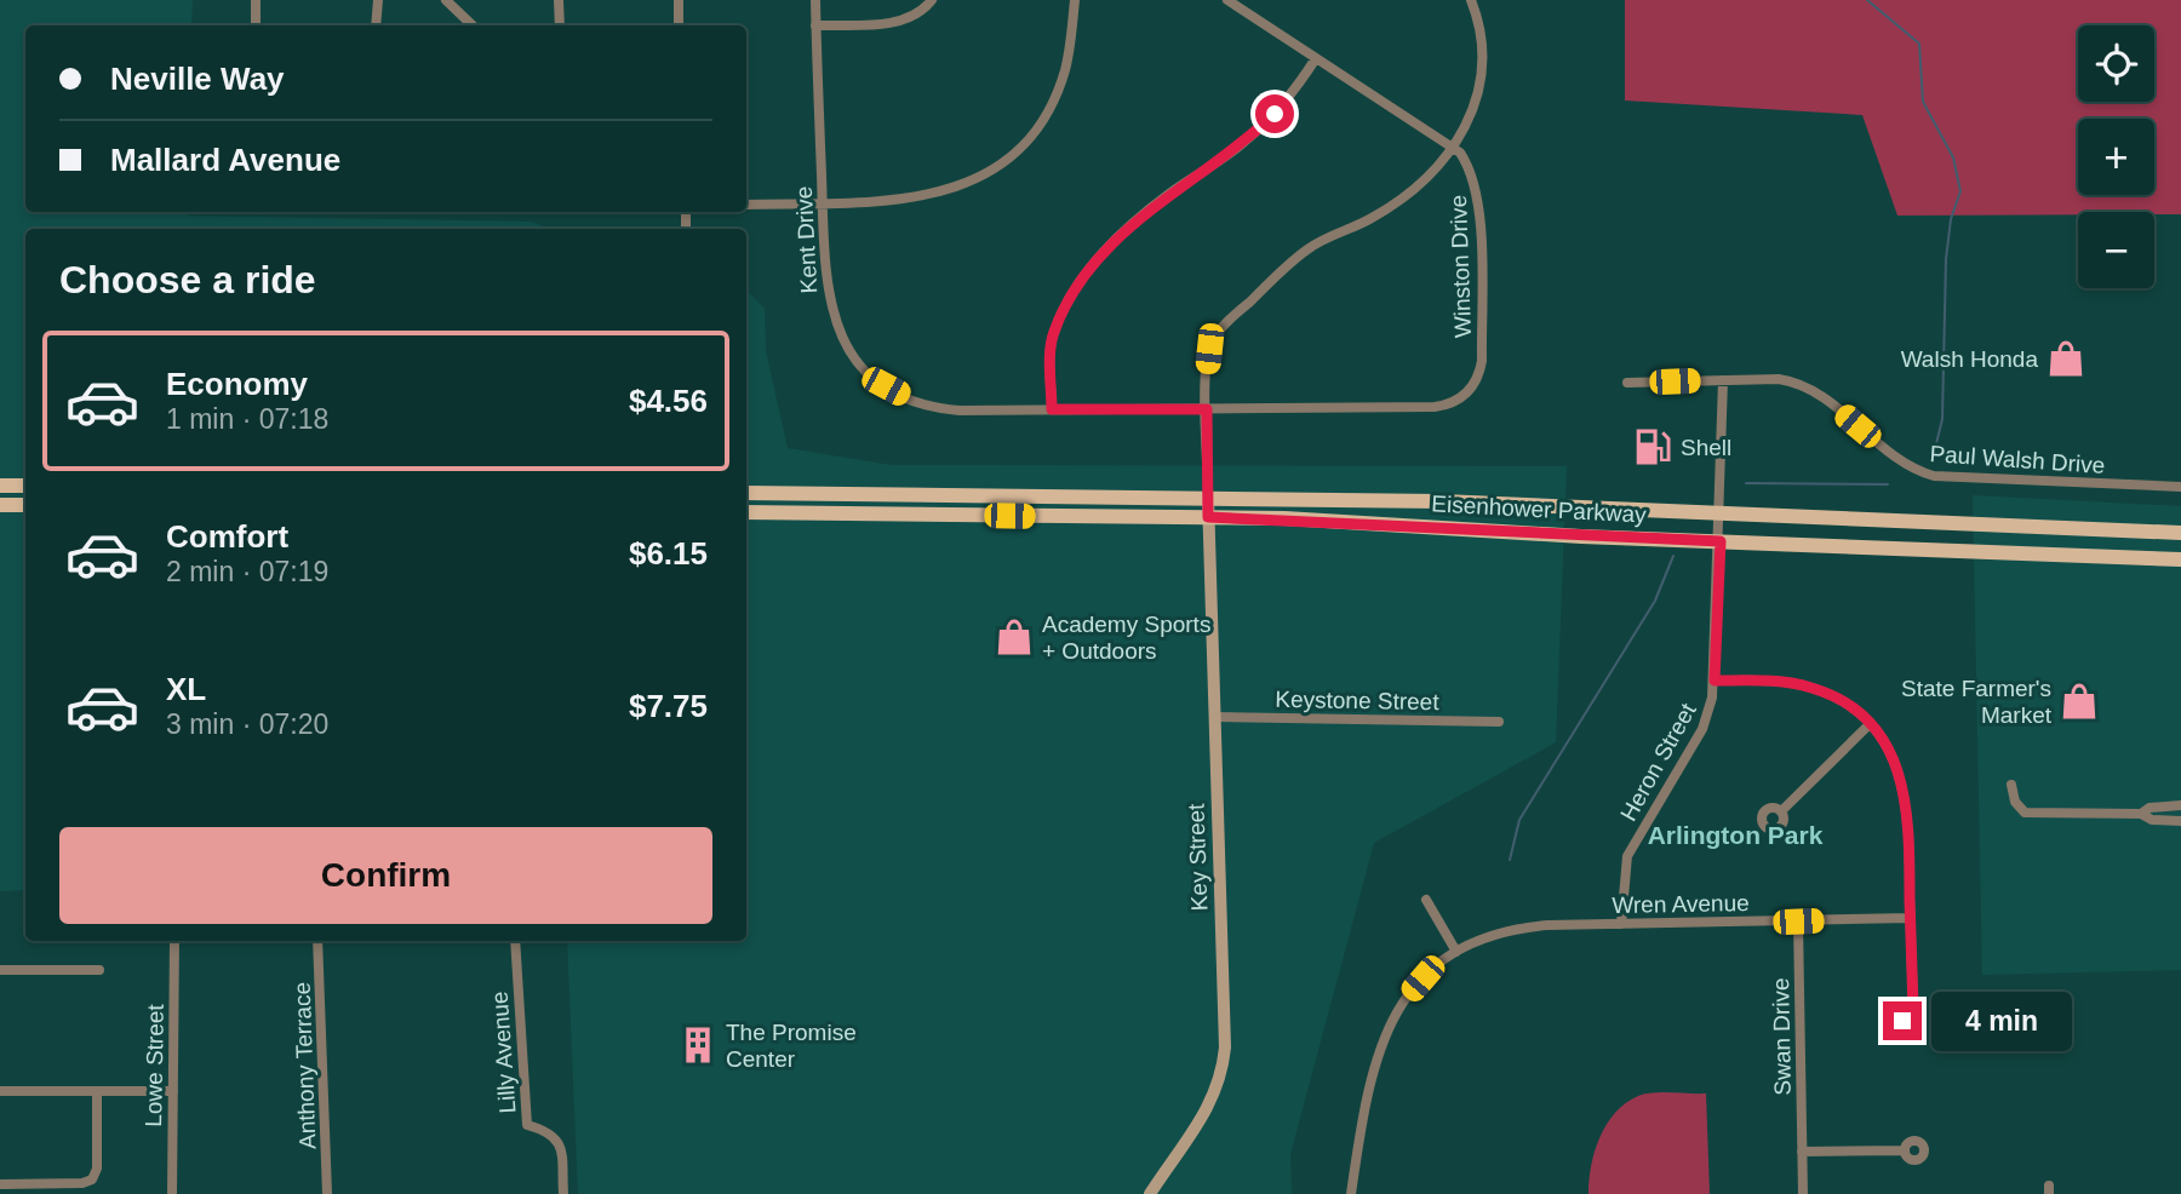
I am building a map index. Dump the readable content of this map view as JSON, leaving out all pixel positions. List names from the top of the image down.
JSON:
{
  "streets": {
    "main road": ["Eisenhower Parkway"],
    "street": [
      "Kent Drive",
      "Winston Drive",
      "Paul Walsh Drive",
      "Keystone Street",
      "Heron Street",
      "Key Street",
      "Wren Avenue",
      "Swan Drive",
      "Lilly Avenue",
      "Lowe Street",
      "Anthony Terrace"
    ]
  },
  "crossings": [
    ["Kent Drive", "Winston Drive"],
    ["Paul Walsh Drive", "Heron Street"],
    ["Eisenhower Parkway", "Heron Street"],
    ["Eisenhower Parkway", "Key Street"],
    ["Keystone Street", "Key Street"],
    ["Heron Street", "Wren Avenue"],
    ["Wren Avenue", "Swan Drive"]
  ],
  "districts": ["Arlington Park"],
  "places": {
    "shop": ["Walsh Honda", "Academy Sports + Outdoors", "State Farmer's Market"],
    "fuel station": ["Shell"],
    "building": ["The Promise Center"]
  },
  "page": {
    "map_buttons": ["+", "−"],
    "banner": ["Neville Way", "Mallard Avenue"],
    "heading": "Choose a ride",
    "list": [
      {
        "name": "Economy",
        "note": "1 min · 07:18",
        "value": "$4.56"
      },
      {
        "name": "Comfort",
        "note": "2 min · 07:19",
        "value": "$6.15"
      },
      {
        "name": "XL",
        "note": "3 min · 07:20",
        "value": "$7.75"
      }
    ],
    "buttons": "Confirm",
    "bubble": "4 min"
  }
}
